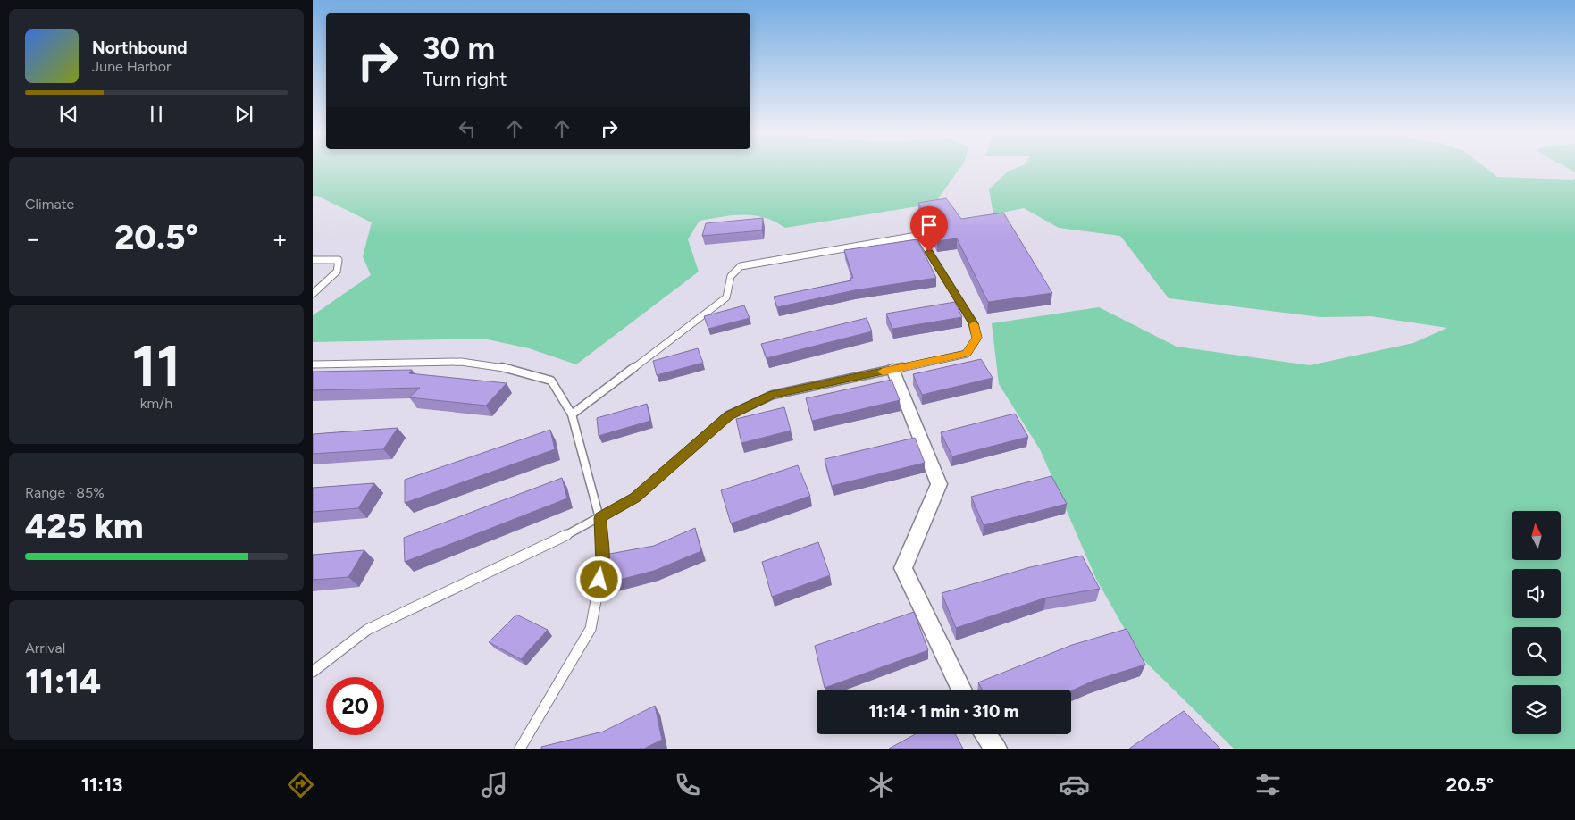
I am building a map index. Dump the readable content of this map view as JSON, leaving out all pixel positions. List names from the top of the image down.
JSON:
{
  "north": "top",
  "page": {
    "turn": ["30 m", "Turn right"],
    "song": ["Northbound", "June Harbor"],
    "tile": [
      "Climate",
      ["11", "km/h"],
      ["Range · 85%", "425 km"],
      ["Arrival", "11:14"]
    ],
    "heat": ["−", "20.5°", "+"],
    "limit": "20",
    "trip": "11:14 · 1 min · 310 m",
    "tabs": ["11:13", "20.5°"]
  }
}
